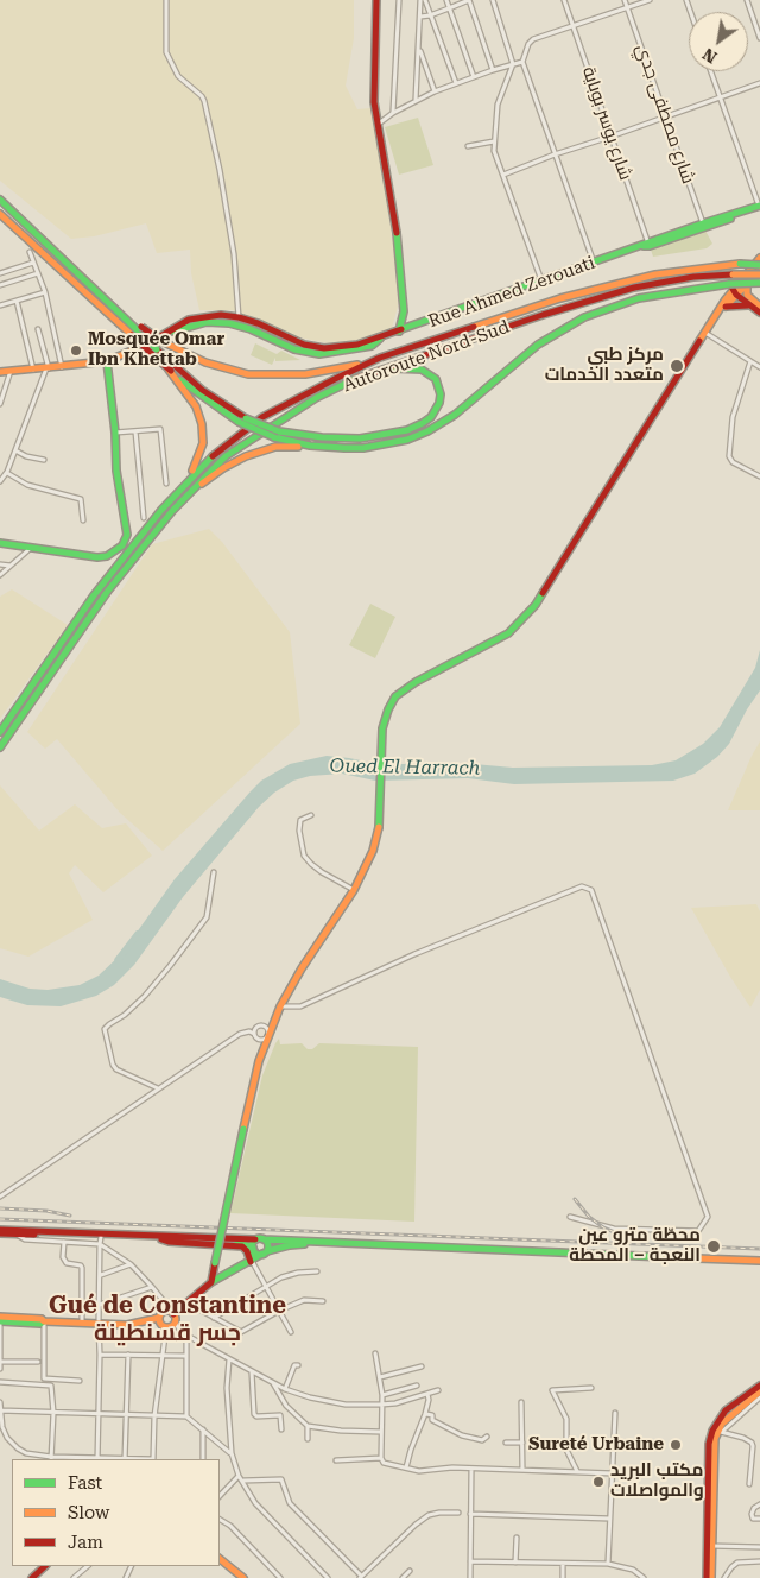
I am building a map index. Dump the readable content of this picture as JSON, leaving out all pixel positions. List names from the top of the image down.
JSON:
{
  "streets": {
    "main road": ["Rue Ahmed Zerouati", "Autoroute Nord-Sud"],
    "street": ["شارع مصطفى جدي", "شارع يوسر بوباية"]
  },
  "crossings": [
    ["شارع مصطفى جدي", "Rue Ahmed Zerouati"],
    ["شارع يوسر بوباية", "Rue Ahmed Zerouati"]
  ],
  "districts": ["Gué de Constantine جسر قسنطينة"],
  "water": ["Oued El Harrach"],
  "places": [
    "Mosquée Omar Ibn Khettab",
    "مركز طبي متعدد الخدمات",
    "محطّة مترو عين النعجة – المحطة",
    "Sureté Urbaine",
    "مكتب البريد والمواصلات"
  ],
  "legend": ["Fast", "Slow", "Jam"],
  "north": "bottom left"
}
